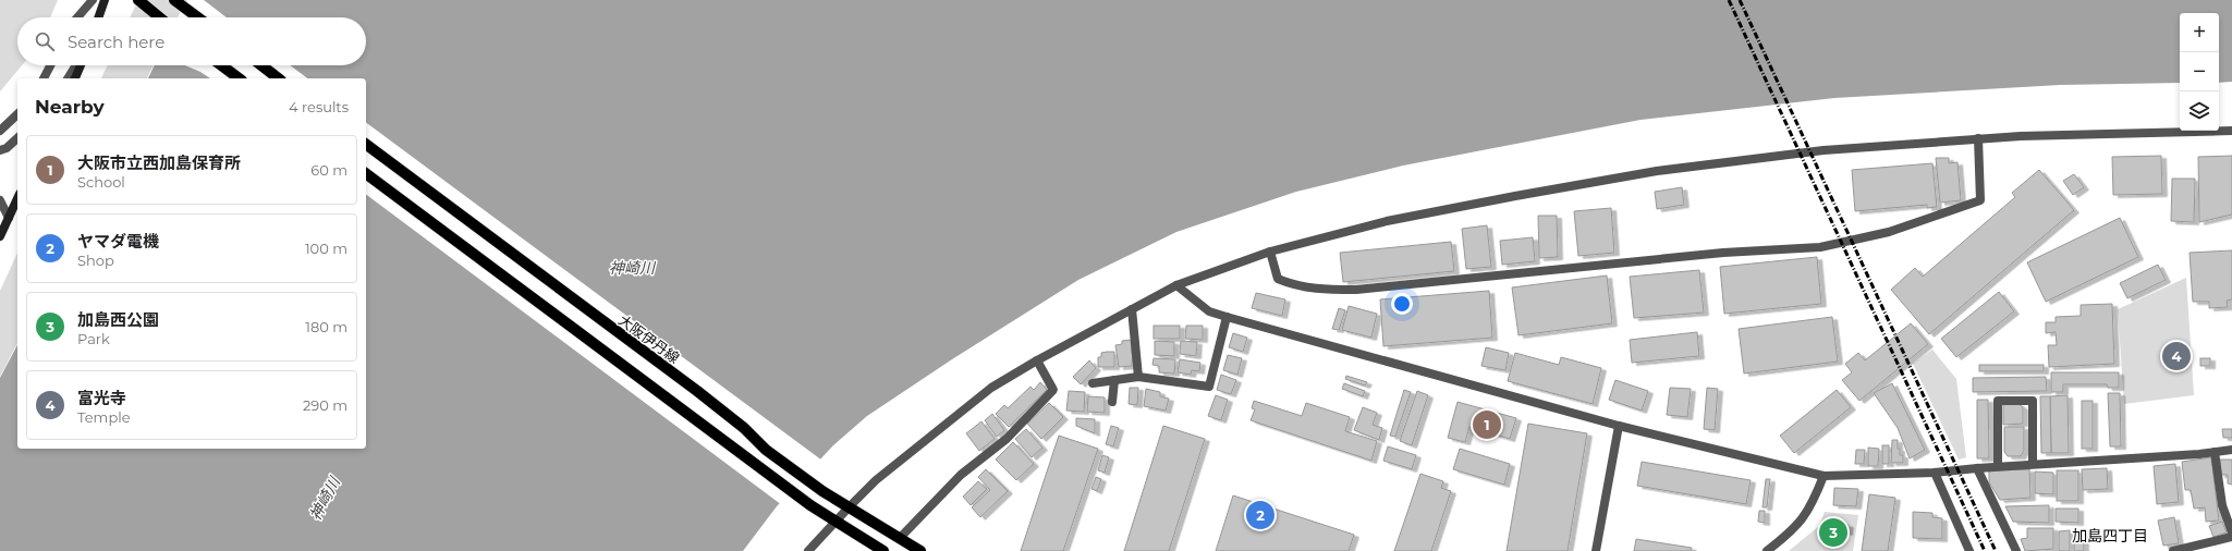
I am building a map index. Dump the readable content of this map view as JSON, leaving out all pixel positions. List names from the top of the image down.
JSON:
{
  "streets": {
    "main road": ["大阪伊丹線"]
  },
  "districts": ["加島四丁目"],
  "water": ["神崎川"],
  "page": {
    "map_buttons": ["+", "−"],
    "search": "Search here",
    "heading": ["Nearby", "4 results"],
    "list": [
      {
        "mark": "1",
        "name": "大阪市立西加島保育所",
        "note": "School",
        "value": "60 m"
      },
      {
        "mark": "2",
        "name": "ヤマダ電機",
        "note": "Shop",
        "value": "100 m"
      },
      {
        "mark": "3",
        "name": "加島西公園",
        "note": "Park",
        "value": "180 m"
      },
      {
        "mark": "4",
        "name": "富光寺",
        "note": "Temple",
        "value": "290 m"
      }
    ],
    "pins": [
      "4",
      "1",
      "2",
      "3"
    ]
  }
}
